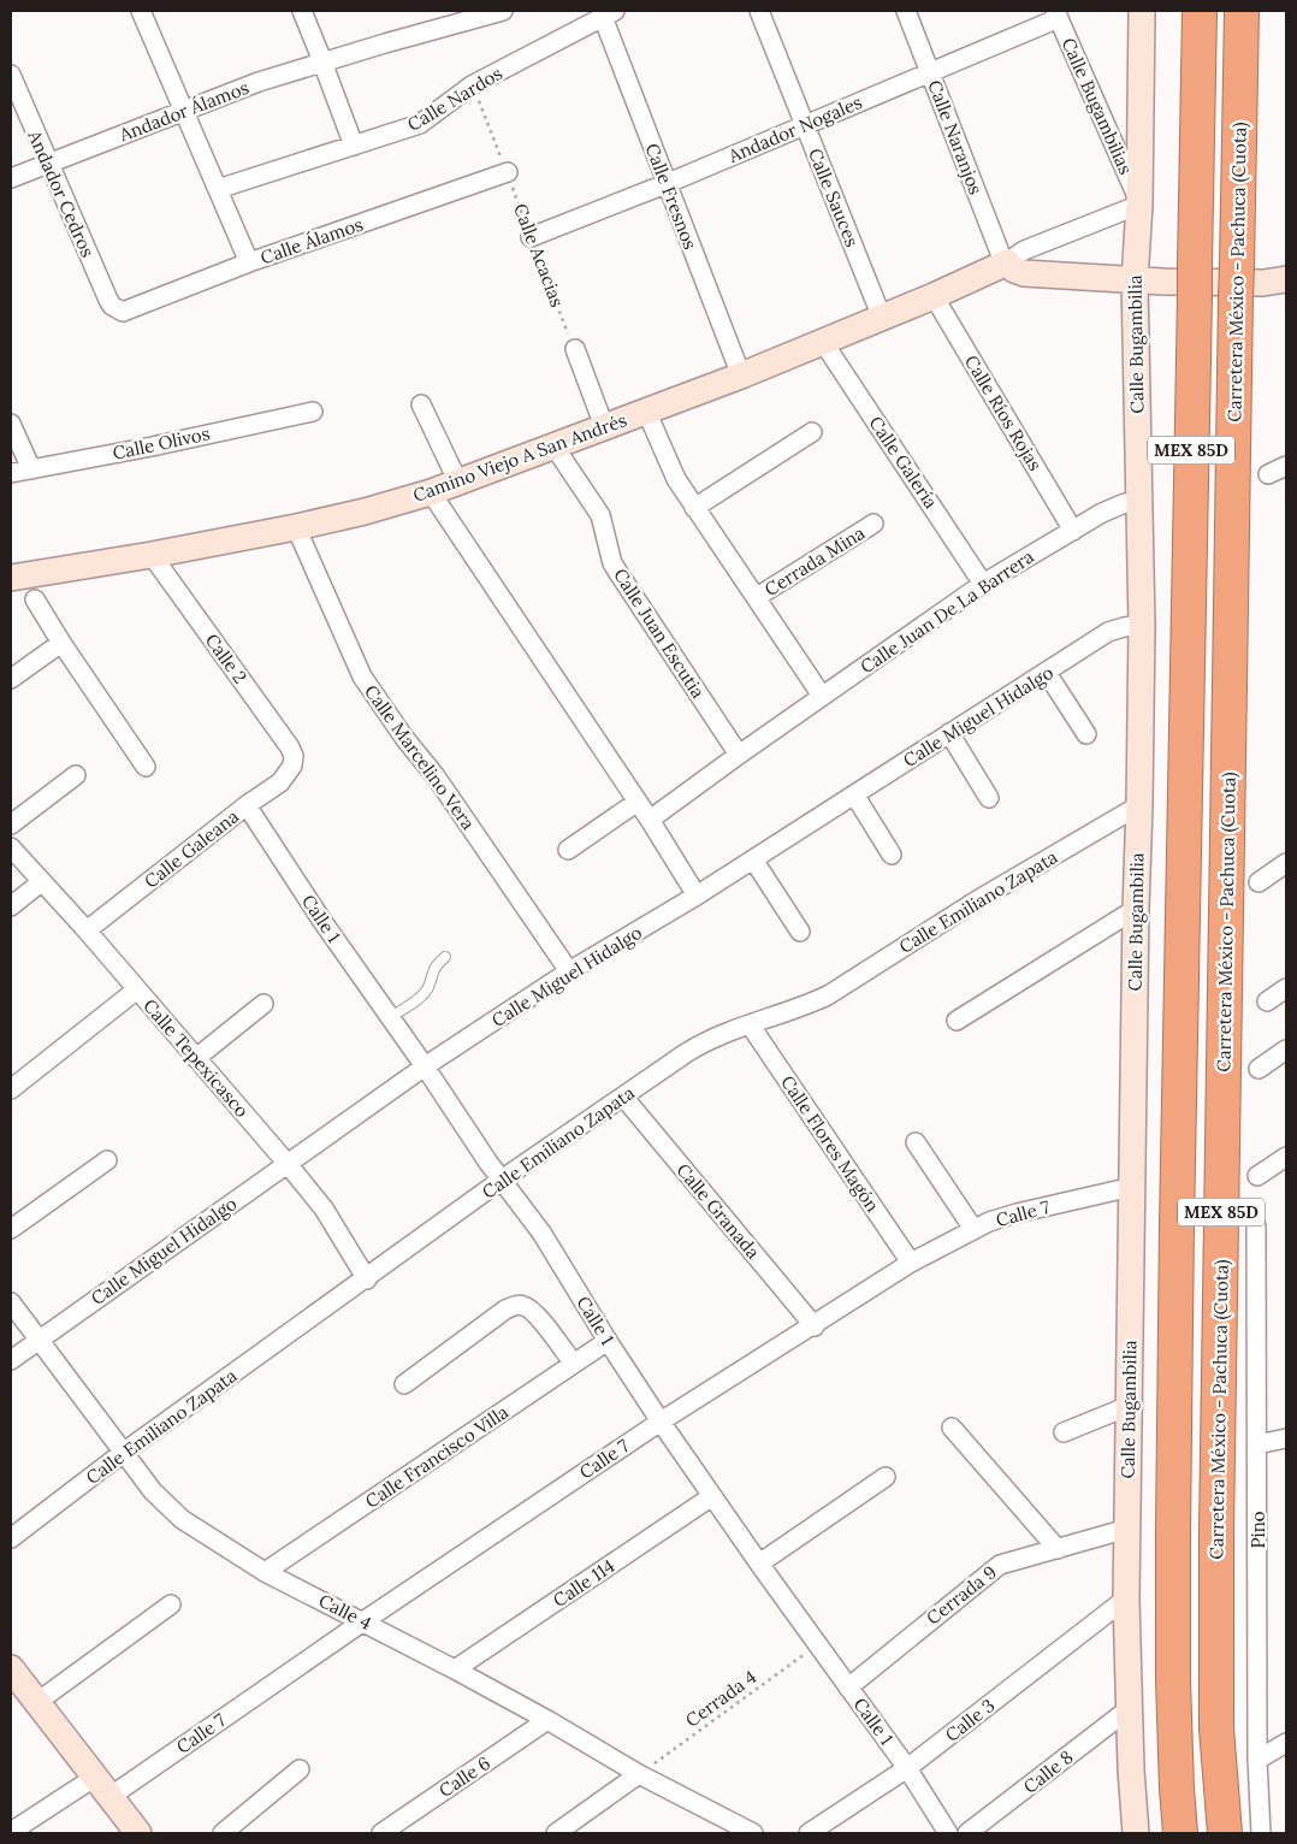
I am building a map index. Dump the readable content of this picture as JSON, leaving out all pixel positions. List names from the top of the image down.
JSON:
{
  "streets": {
    "highway": ["Carretera México - Pachuca (Cuota)", "MEX 85D"],
    "street": [
      "Calle Nardos",
      "Calle Bugambilias",
      "Andador Álamos",
      "Andador Nogales",
      "Calle Naranjos",
      "Andador Cedros",
      "Calle Fresnos",
      "Calle Sauces",
      "Calle Álamos",
      "Calle Bugambilia",
      "Calle Ríos Rojas",
      "Calle Olivos",
      "Camino Viejo A San Andrés",
      "Calle Galería",
      "Cerrada Mina",
      "Calle Juan De La Barrera",
      "Calle Juan Escutia",
      "Calle 2",
      "Calle Miguel Hidalgo",
      "Calle Marcelino Vera",
      "Calle Galeana",
      "Calle Emiliano Zapata",
      "Calle 1",
      "Calle Tepexicasco",
      "Calle Flores Magón",
      "Calle Granada",
      "Calle 7",
      "Calle Francisco Villa",
      "Pino",
      "Calle 114",
      "Cerrada 9",
      "Calle 4",
      "Calle 3",
      "Calle 8",
      "Calle 6"
    ],
    "path": ["Calle Acacias", "Cerrada 4"]
  },
  "crossings": [
    ["Calle Nardos", "Calle Fresnos"],
    ["Calle Nardos", "Calle Acacias"],
    ["Calle Bugambilias", "Andador Nogales"],
    ["Calle Bugambilias", "Calle Bugambilia"],
    ["Calle Bugambilias", "Camino Viejo A San Andrés"],
    ["Andador Álamos", "Andador Cedros"],
    ["Andador Nogales", "Calle Naranjos"],
    ["Andador Nogales", "Calle Fresnos"],
    ["Andador Nogales", "Calle Sauces"],
    ["Andador Nogales", "Calle Acacias"],
    ["Calle Naranjos", "Camino Viejo A San Andrés"],
    ["Andador Cedros", "Calle Álamos"],
    ["Calle Fresnos", "Camino Viejo A San Andrés"],
    ["Calle Sauces", "Camino Viejo A San Andrés"],
    ["Calle Álamos", "Calle Acacias"],
    ["Calle Bugambilia", "Camino Viejo A San Andrés"],
    ["Calle Bugambilia", "Calle Juan De La Barrera"],
    ["Calle Bugambilia", "Calle Miguel Hidalgo"],
    ["Calle Bugambilia", "Calle Emiliano Zapata"],
    ["Calle Bugambilia", "Calle 7"],
    ["Calle Bugambilia", "Cerrada 9"],
    ["Calle Bugambilia", "Calle 3"],
    ["Calle Bugambilia", "Calle 8"],
    ["Calle Ríos Rojas", "Camino Viejo A San Andrés"],
    ["Calle Ríos Rojas", "Calle Juan De La Barrera"],
    ["Camino Viejo A San Andrés", "Calle Galería"],
    ["Camino Viejo A San Andrés", "Calle Juan Escutia"],
    ["Camino Viejo A San Andrés", "Calle 2"],
    ["Camino Viejo A San Andrés", "Calle Marcelino Vera"],
    ["Calle Galería", "Calle Juan De La Barrera"],
    ["Calle Juan De La Barrera", "Calle Juan Escutia"],
    ["Calle 2", "Calle Galeana"],
    ["Calle Miguel Hidalgo", "Calle Marcelino Vera"],
    ["Calle Miguel Hidalgo", "Calle 1"],
    ["Calle Miguel Hidalgo", "Calle Tepexicasco"],
    ["Calle Miguel Hidalgo", "Calle 4"],
    ["Calle Galeana", "Calle 1"],
    ["Calle Galeana", "Calle Tepexicasco"],
    ["Calle Emiliano Zapata", "Calle 1"],
    ["Calle Emiliano Zapata", "Calle Tepexicasco"],
    ["Calle Emiliano Zapata", "Calle Flores Magón"],
    ["Calle Emiliano Zapata", "Calle Granada"],
    ["Calle Emiliano Zapata", "Calle 4"],
    ["Calle 1", "Calle 7"],
    ["Calle 1", "Calle Francisco Villa"],
    ["Calle 1", "Calle 114"],
    ["Calle 1", "Cerrada 9"],
    ["Calle 1", "Cerrada 4"],
    ["Calle 1", "Calle 3"],
    ["Calle Flores Magón", "Calle 7"],
    ["Calle Granada", "Calle 7"],
    ["Calle 7", "Calle 4"],
    ["Calle Francisco Villa", "Calle 4"],
    ["Calle 114", "Calle 4"],
    ["Calle 4", "Cerrada 4"],
    ["Calle 4", "Calle 6"]
  ]
}
